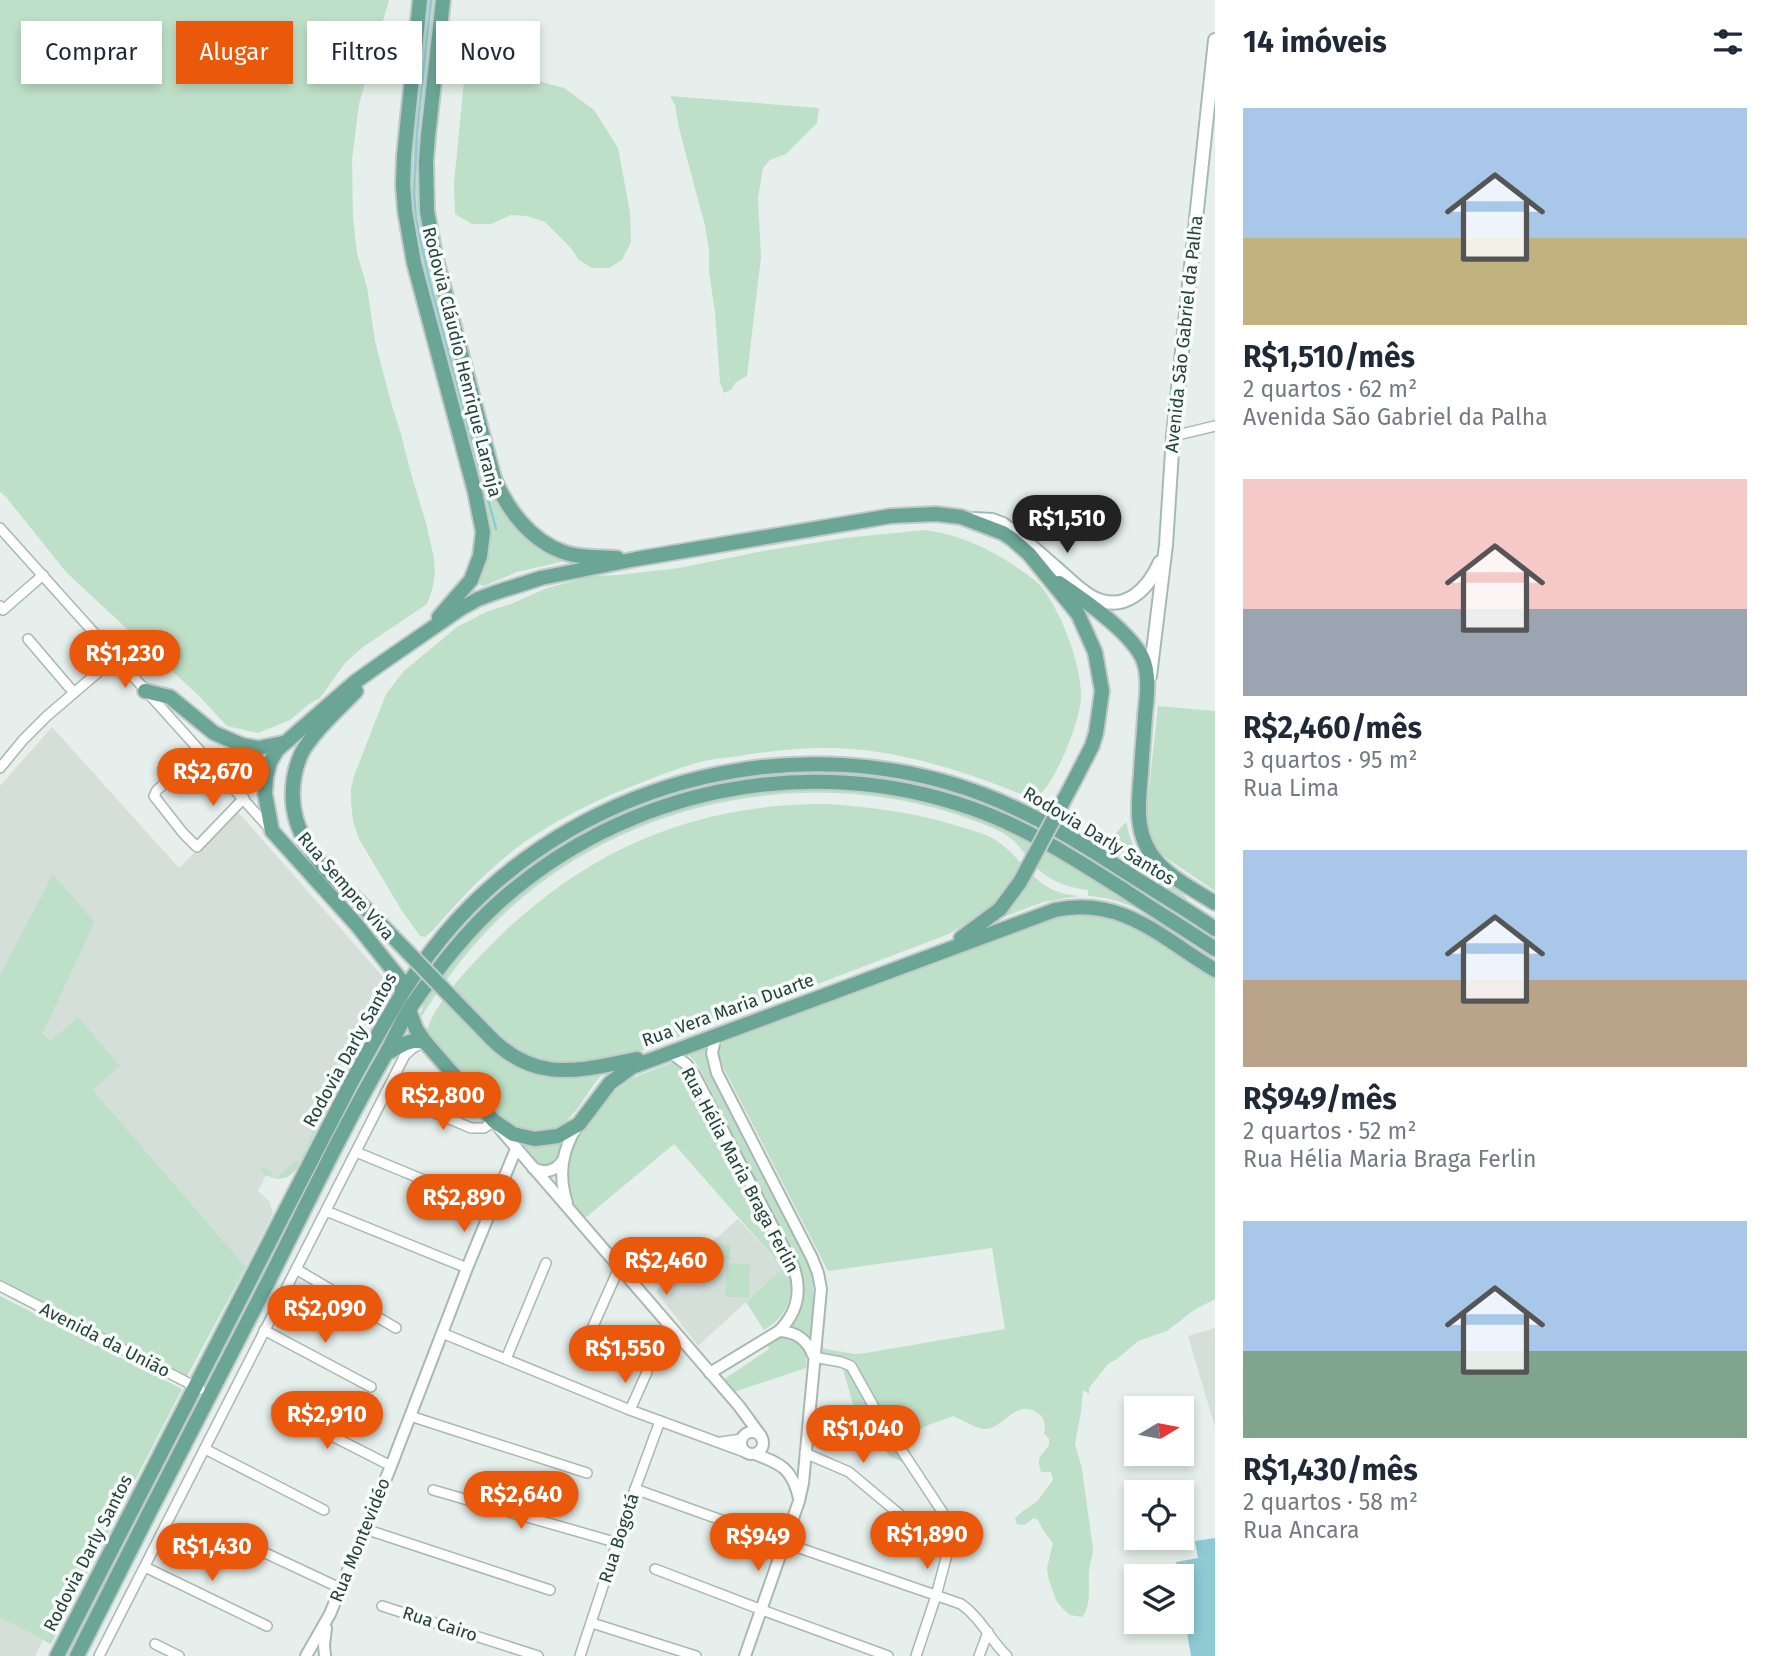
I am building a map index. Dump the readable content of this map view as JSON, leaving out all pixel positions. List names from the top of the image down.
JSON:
{
  "streets": {
    "main road": [
      "Avenida São Gabriel da Palha",
      "Rodovia Cláudio Henrique Laranja",
      "Rodovia Darly Santos",
      "Rua Sempre Viva",
      "Rua Vera Maria Duarte"
    ],
    "street": [
      "Rua Hélia Maria Braga Ferlin",
      "Avenida da União",
      "Rua Bogotá",
      "Rua Montevidéo",
      "Rua Cairo"
    ]
  },
  "crossings": [
    ["Rodovia Darly Santos", "Rua Sempre Viva"],
    ["Rodovia Darly Santos", "Avenida da União"],
    ["Rua Vera Maria Duarte", "Rua Hélia Maria Braga Ferlin"]
  ],
  "north": "right",
  "page": {
    "heading": "14 imóveis",
    "chip": [
      "Comprar",
      "Alugar",
      "Filtros",
      "Novo"
    ],
    "list": [
      {
        "name": "R$1,510/mês",
        "note": "2 quartos · 62 m² · Avenida São Gabriel da Palha"
      },
      {
        "name": "R$2,460/mês",
        "note": "3 quartos · 95 m² · Rua Lima"
      },
      {
        "name": "R$949/mês",
        "note": "2 quartos · 52 m² · Rua Hélia Maria Braga Ferlin"
      },
      {
        "name": "R$1,430/mês",
        "note": "2 quartos · 58 m² · Rua Ancara"
      }
    ],
    "price": [
      "R$1,510",
      "R$1,230",
      "R$2,670",
      "R$2,800",
      "R$2,890",
      "R$2,460",
      "R$2,090",
      "R$1,550",
      "R$2,910",
      "R$1,040",
      "R$2,640",
      "R$1,890",
      "R$949",
      "R$1,430"
    ]
  }
}
